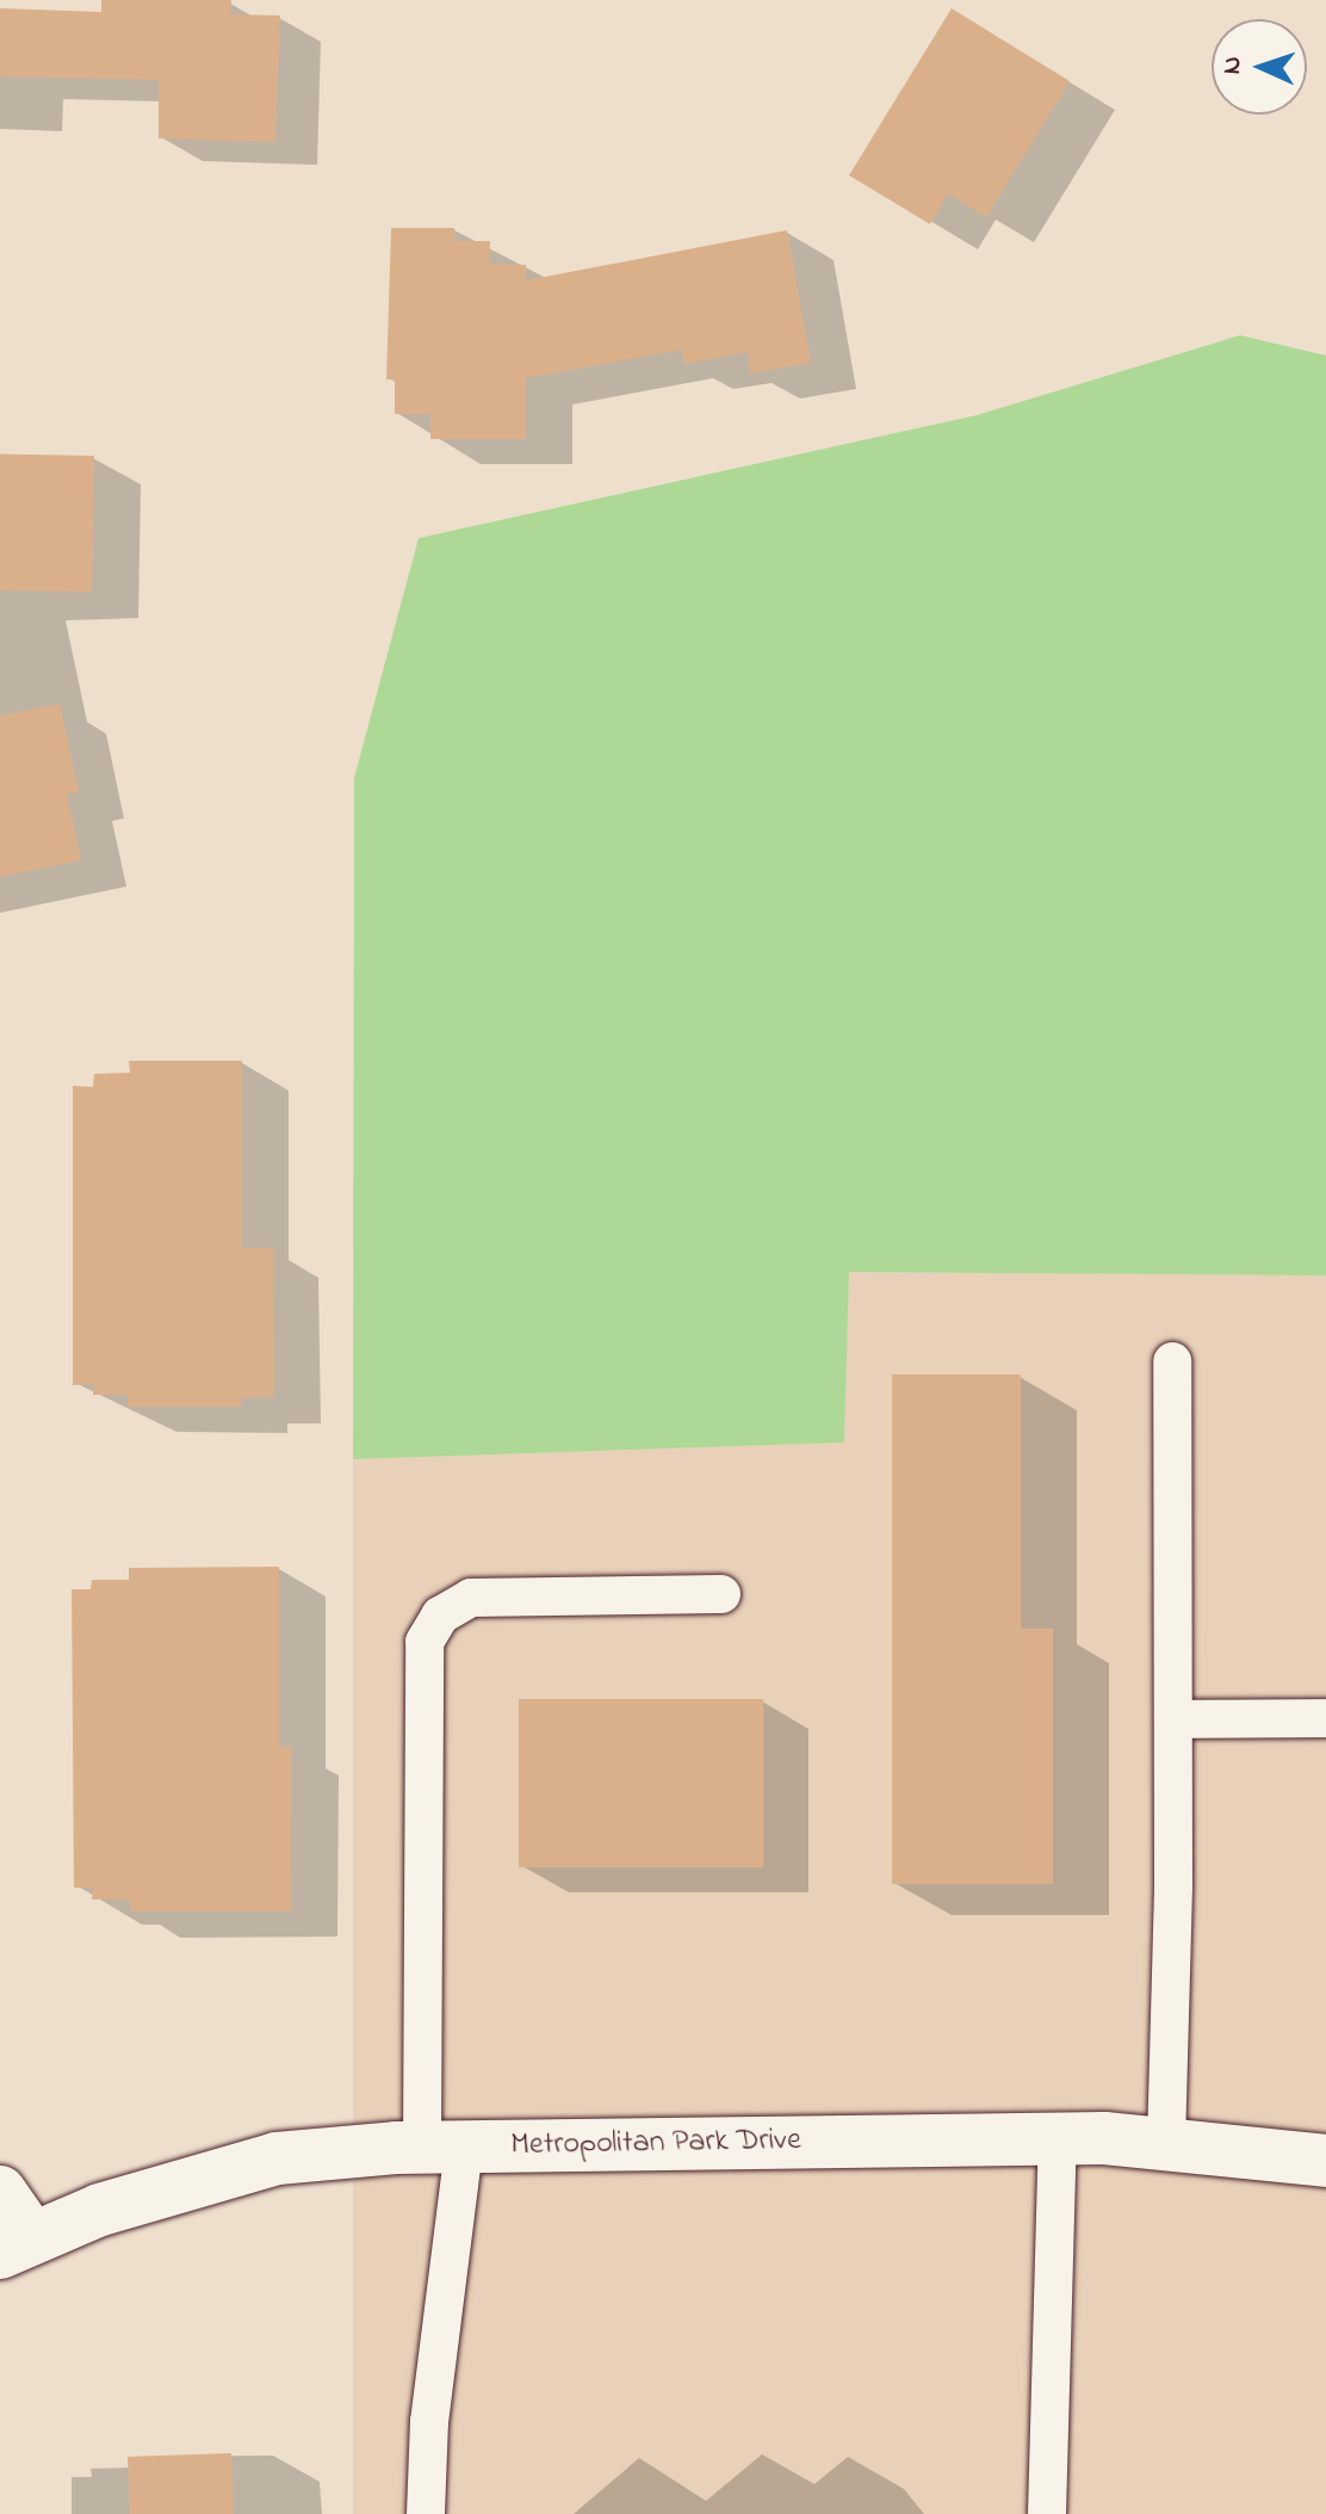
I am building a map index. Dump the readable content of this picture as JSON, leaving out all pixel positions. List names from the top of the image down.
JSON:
{
  "streets": {
    "street": ["Metropolitan Park Drive"]
  },
  "north": "left"
}
